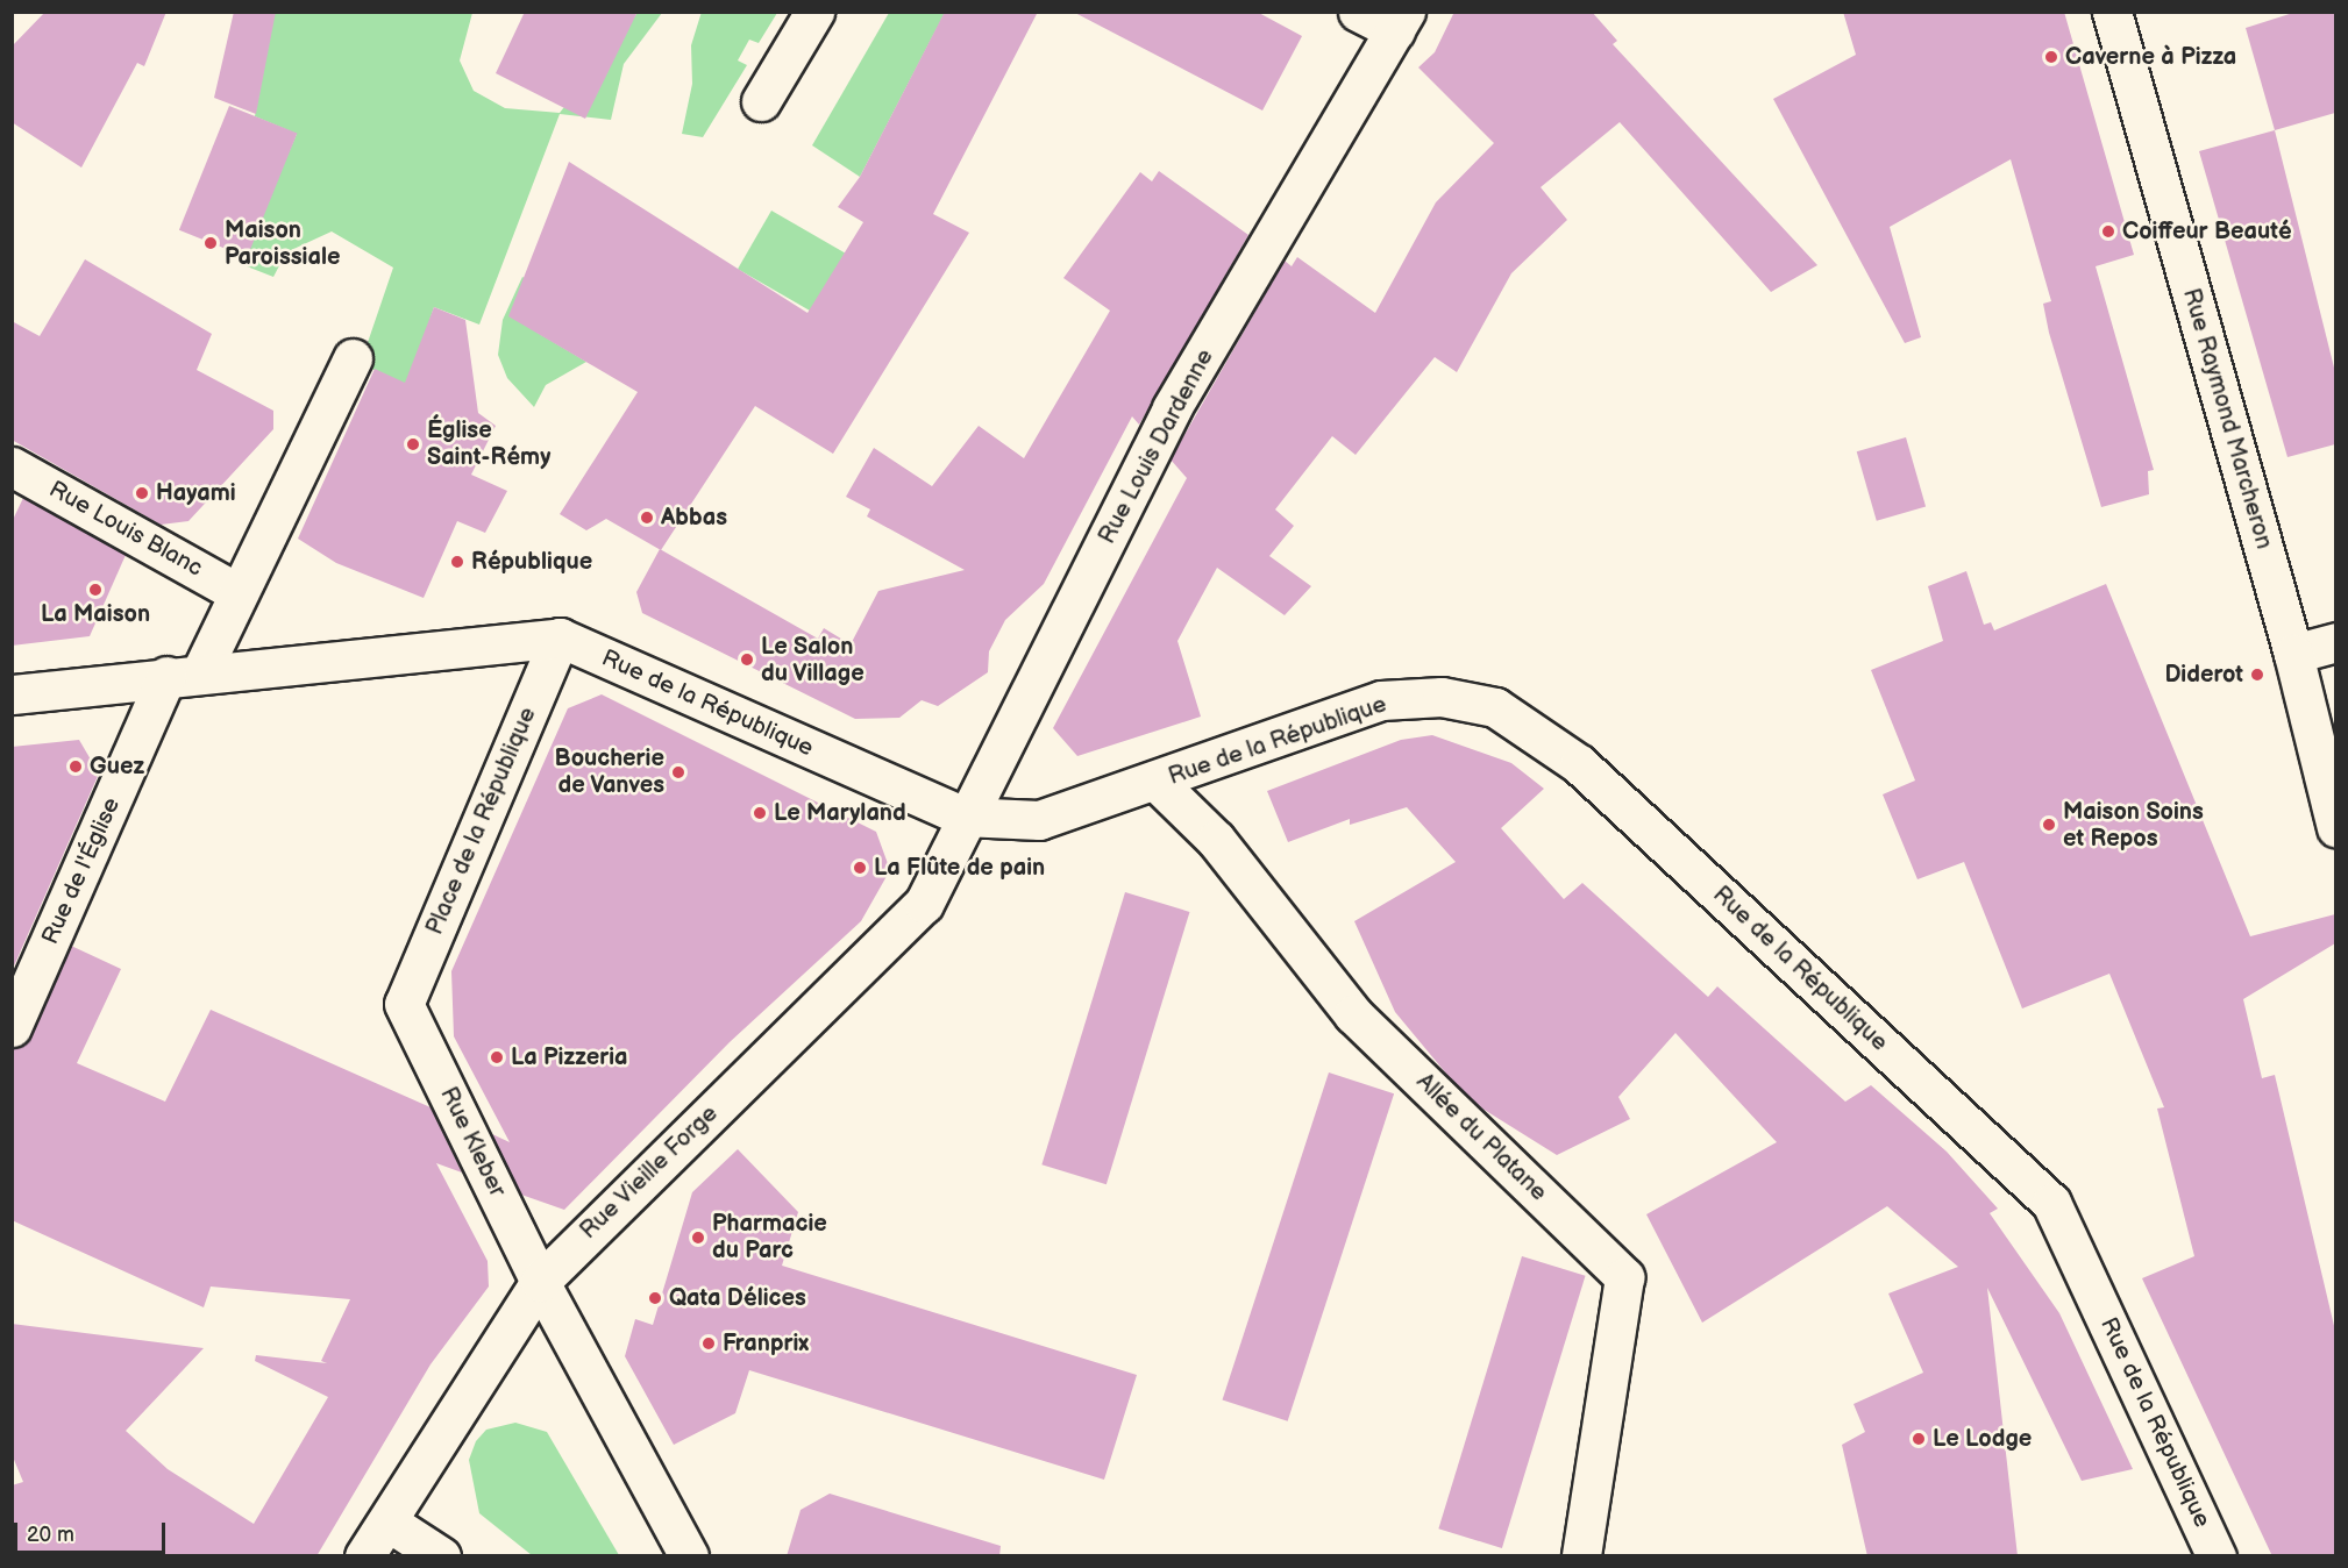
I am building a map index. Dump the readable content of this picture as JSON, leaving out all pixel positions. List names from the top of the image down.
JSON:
{
  "streets": {
    "street": [
      "Rue Raymond Marcheron",
      "Rue Louis Dardenne",
      "Rue Louis Blanc",
      "Rue de la République",
      "Place de la République",
      "Rue de l'Église",
      "Allée du Platane",
      "Rue Kleber",
      "Rue Vieille Forge"
    ]
  },
  "crossings": [
    ["Rue Louis Dardenne", "Rue de la République"],
    ["Rue Louis Dardenne", "Rue Vieille Forge"],
    ["Rue de la République", "Place de la République"],
    ["Rue de la République", "Rue de l'Église"],
    ["Rue de la République", "Allée du Platane"],
    ["Rue de la République", "Rue Vieille Forge"],
    ["Place de la République", "Rue Kleber"],
    ["Rue Kleber", "Rue Vieille Forge"]
  ],
  "places": [
    "Caverne à Pizza",
    "Coiffeur Beauté",
    "Maison Paroissiale",
    "Église Saint-Rémy",
    "Hayami",
    "Abbas",
    "République",
    "La Maison",
    "Le Salon du Village",
    "Diderot",
    "Guez",
    "Boucherie de Vanves",
    "Le Maryland",
    "Maison Soins et Repos",
    "La Flûte de pain",
    "La Pizzeria",
    "Pharmacie du Parc",
    "Qata Délices",
    "Franprix",
    "Le Lodge"
  ],
  "scale_bar": "20 m"
}
